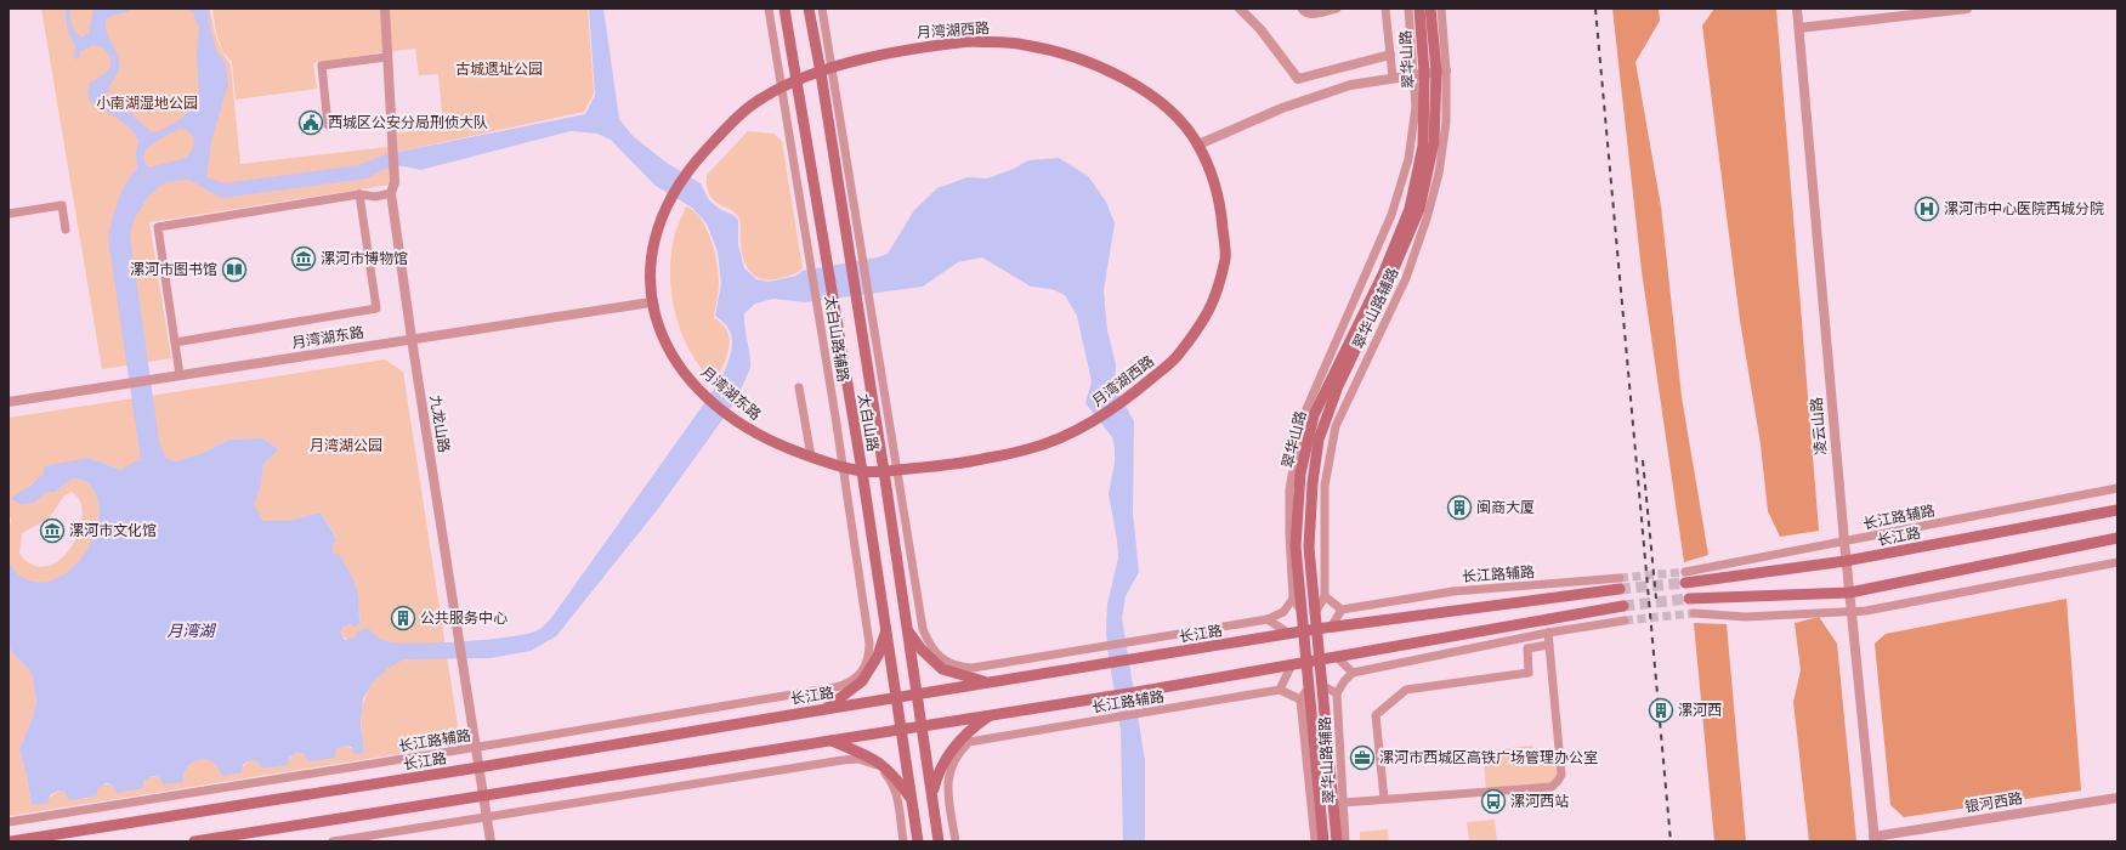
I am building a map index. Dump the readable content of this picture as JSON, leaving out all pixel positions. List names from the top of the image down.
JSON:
{
  "streets": {
    "main road": [
      "月湾湖西路",
      "翠华山路",
      "月湾湖东路",
      "太白山路",
      "长江路"
    ],
    "street": [
      "翠华山路辅路",
      "太白山路辅路",
      "九龙山路",
      "凌云山路",
      "长江路辅路",
      "银河西路"
    ]
  },
  "crossings": [
    ["月湾湖西路", "月湾湖东路"],
    ["月湾湖西路", "太白山路"],
    ["翠华山路", "翠华山路辅路"],
    ["翠华山路", "长江路"],
    ["月湾湖东路", "太白山路辅路"],
    ["月湾湖东路", "太白山路"],
    ["月湾湖东路", "九龙山路"],
    ["太白山路辅路", "长江路辅路"],
    ["太白山路", "长江路"],
    ["九龙山路", "长江路辅路"],
    ["九龙山路", "长江路"],
    ["凌云山路", "长江路辅路"],
    ["凌云山路", "长江路"],
    ["凌云山路", "银河西路"],
    ["长江路辅路", "长江路"]
  ],
  "water": ["月湾湖"],
  "parks": ["古城遗址公园", "小南湖湿地公园", "月湾湖公园"],
  "places": {
    "public building": ["西城区公安分局刑侦大队"],
    "hospital": ["漯河市中心医院西城分院"],
    "museum": ["漯河市博物馆", "漯河市文化馆"],
    "library": ["漯河市图书馆"],
    "building": ["闽商大厦", "公共服务中心", "漯河西"],
    "office": ["漯河市西城区高铁广场管理办公室"],
    "bus stop": ["漯河西站"]
  }
}
